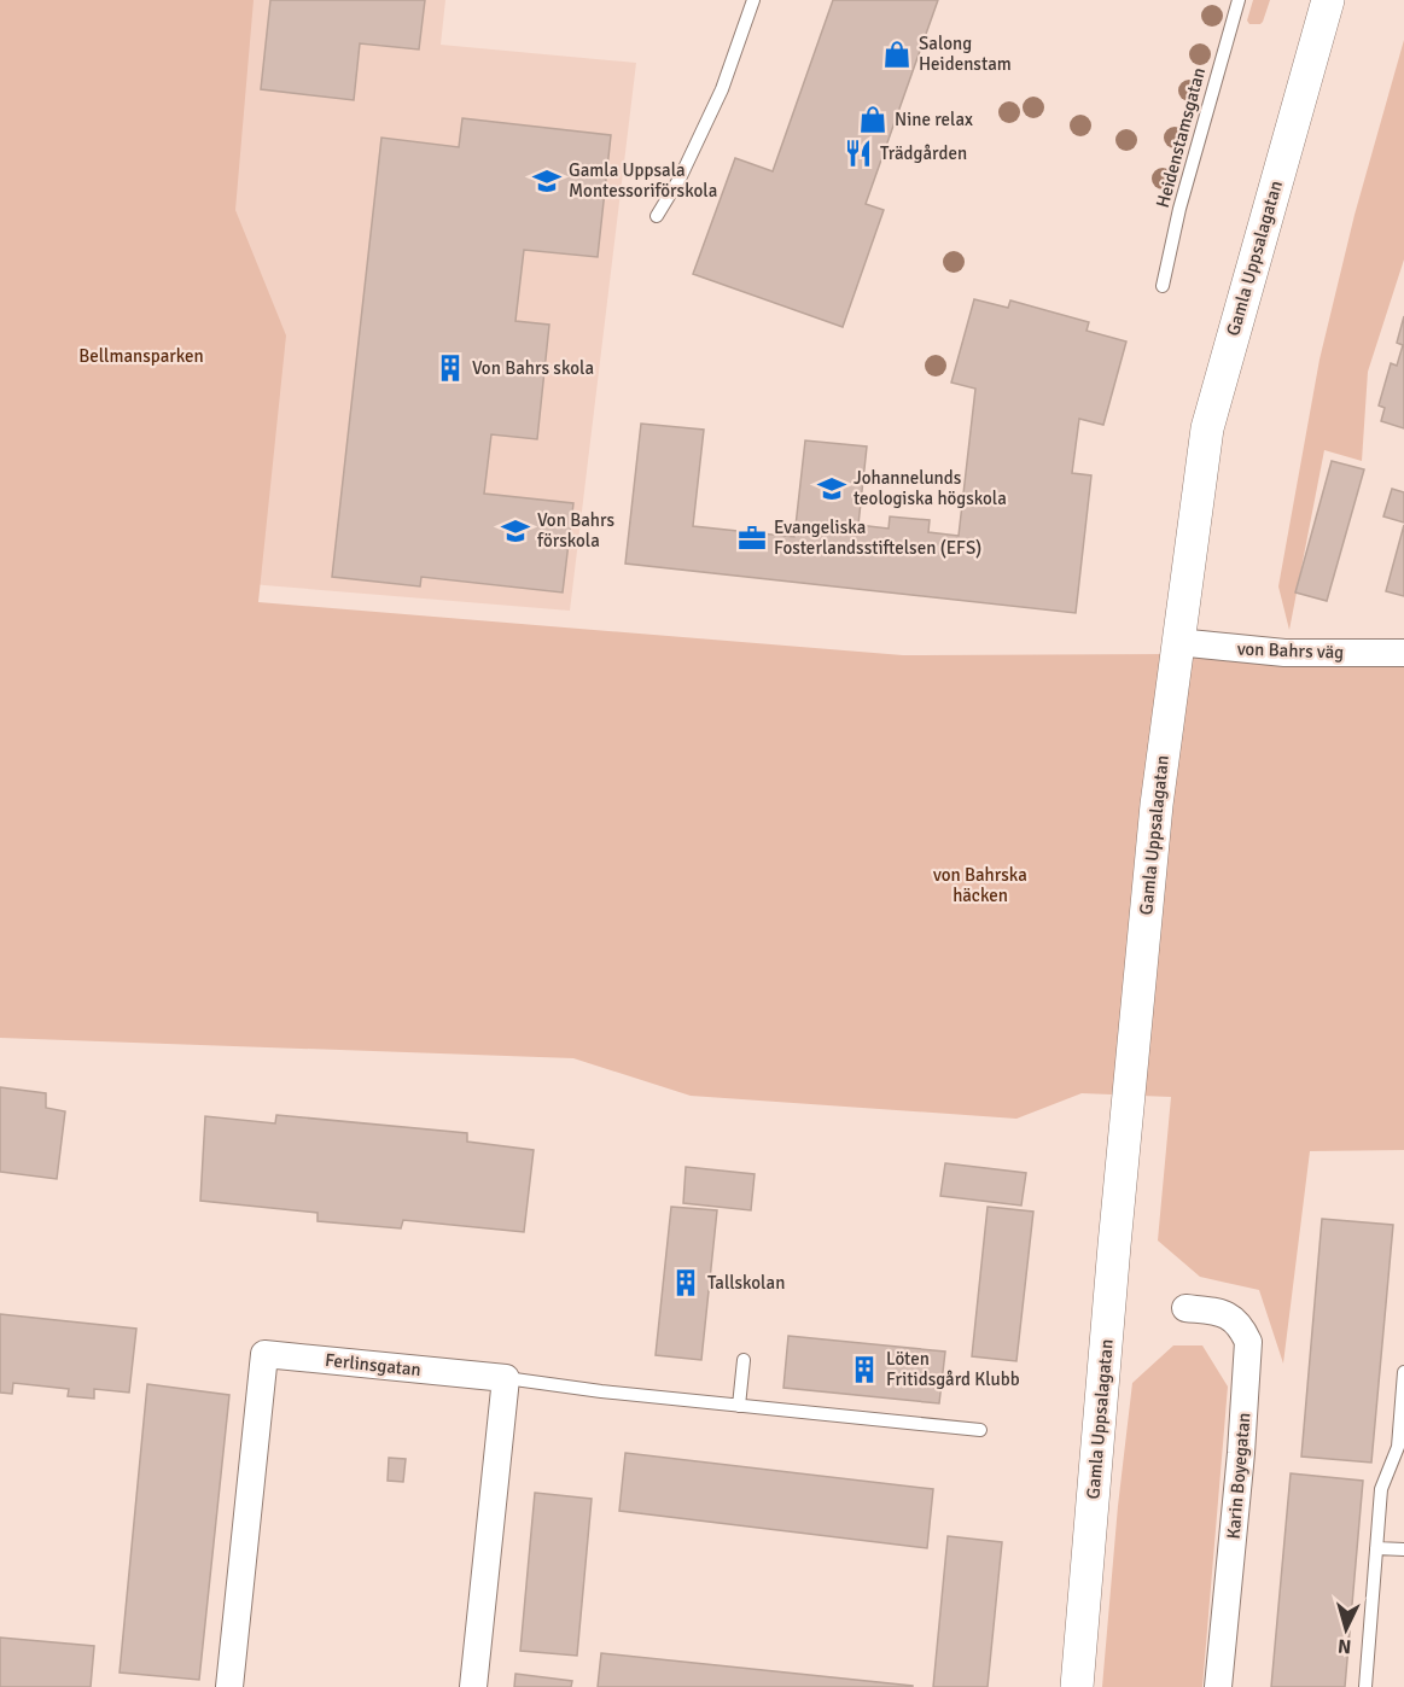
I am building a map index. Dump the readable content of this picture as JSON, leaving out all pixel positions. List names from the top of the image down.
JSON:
{
  "streets": {
    "street": [
      "Gamla Uppsalagatan",
      "von Bahrs väg",
      "Ferlinsgatan",
      "Karin Boyegatan"
    ],
    "lane": ["Heidenstamsgatan"]
  },
  "crossings": [
    ["Gamla Uppsalagatan", "von Bahrs väg"]
  ],
  "parks": ["Bellmansparken", "von Bahrska häcken"],
  "places": {
    "shop": ["Salong Heidenstam", "Nine relax"],
    "restaurant": ["Trädgården"],
    "school or university": ["Gamla Uppsala Montessoriförskola", "Johannelunds teologiska högskola", "Von Bahrs förskola"],
    "building": ["Von Bahrs skola", "Tallskolan", "Löten Fritidsgård Klubb"],
    "office": ["Evangeliska Fosterlandsstiftelsen (EFS)"]
  },
  "north": "bottom"
}
